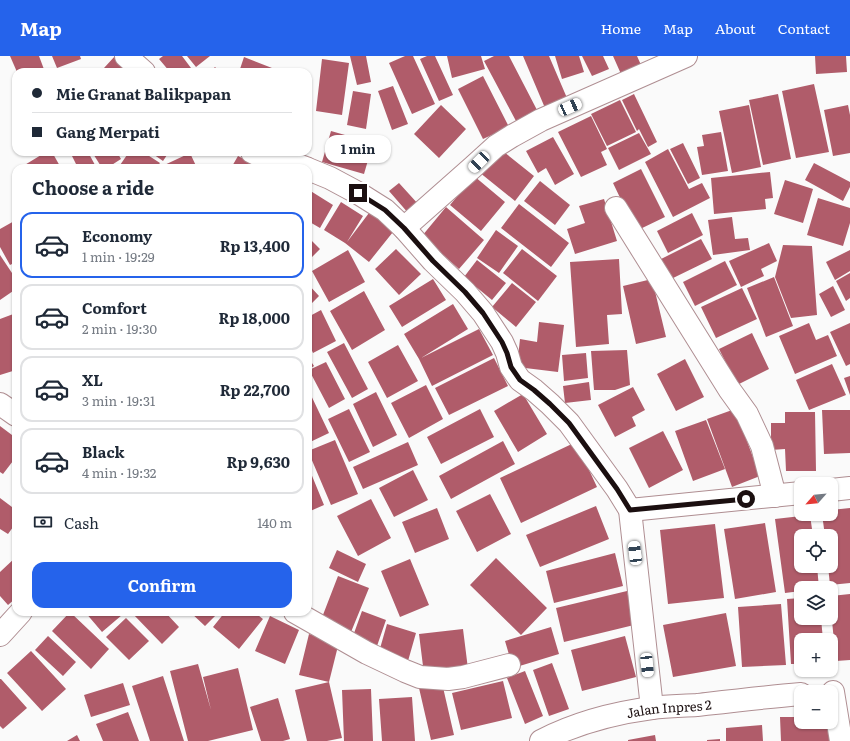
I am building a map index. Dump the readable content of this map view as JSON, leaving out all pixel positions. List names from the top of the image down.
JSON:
{
  "streets": {
    "street": ["Jalan Inpres 2"]
  },
  "north": "bottom left",
  "page": {
    "header": "Map",
    "nav": [
      "Home",
      "Map",
      "About",
      "Contact"
    ],
    "banner": ["Mie Granat Balikpapan", "Gang Merpati"],
    "bubble": "1 min",
    "heading": "Choose a ride",
    "list": [
      {
        "name": "Economy",
        "note": "1 min · 19:29",
        "value": "Rp 13,400"
      },
      {
        "name": "Comfort",
        "note": "2 min · 19:30",
        "value": "Rp 18,000"
      },
      {
        "name": "XL",
        "note": "3 min · 19:31",
        "value": "Rp 22,700"
      },
      {
        "name": "Black",
        "note": "4 min · 19:32",
        "value": "Rp 9,630"
      }
    ],
    "map_buttons": ["+", "−"],
    "pay": ["Cash", "140 m"],
    "buttons": "Confirm"
  }
}
